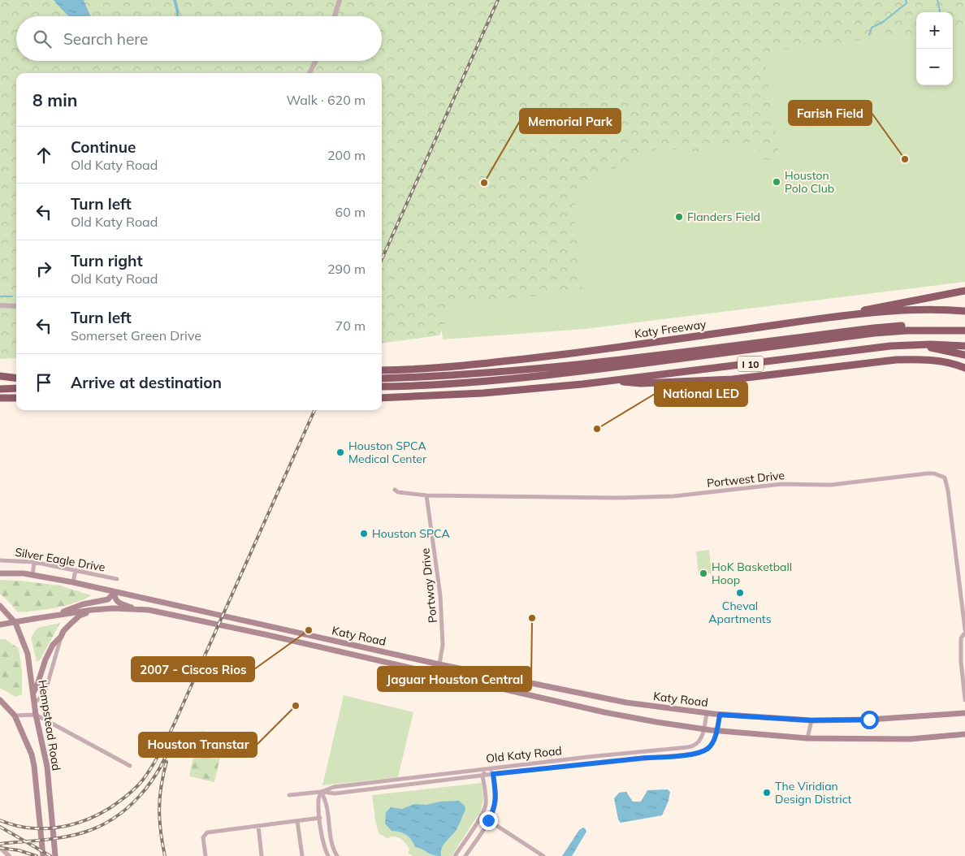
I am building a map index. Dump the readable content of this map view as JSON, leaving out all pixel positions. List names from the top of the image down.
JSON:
{
  "streets": {
    "highway": ["Katy Freeway", "I 10"],
    "main road": ["Katy Road", "Hempstead Road"],
    "street": [
      "Portwest Drive",
      "Silver Eagle Drive",
      "Portway Drive",
      "Old Katy Road"
    ]
  },
  "crossings": [
    ["Portwest Drive", "Portway Drive"],
    ["Portway Drive", "Katy Road"],
    ["Katy Road", "Old Katy Road"]
  ],
  "places": [
    "Farish Field",
    "Houston Polo Club",
    "Memorial Park",
    "Flanders Field",
    "National LED",
    "Houston SPCA Medical Center",
    "Houston SPCA",
    "HoK Basketball Hoop",
    "Cheval Apartments",
    "Jaguar Houston Central",
    "2007 - Ciscos Rios",
    "Houston Transtar",
    "The Viridian Design District"
  ],
  "page": {
    "map_buttons": ["+", "−"],
    "search": "Search here",
    "heading": ["8 min", "Walk · 620 m"],
    "list": [
      ["Continue", "Old Katy Road", "200 m"],
      ["Turn left", "Old Katy Road", "60 m"],
      ["Turn right", "Old Katy Road", "290 m"],
      ["Turn left", "Somerset Green Drive", "70 m"],
      "Arrive at destination"
    ]
  }
}
